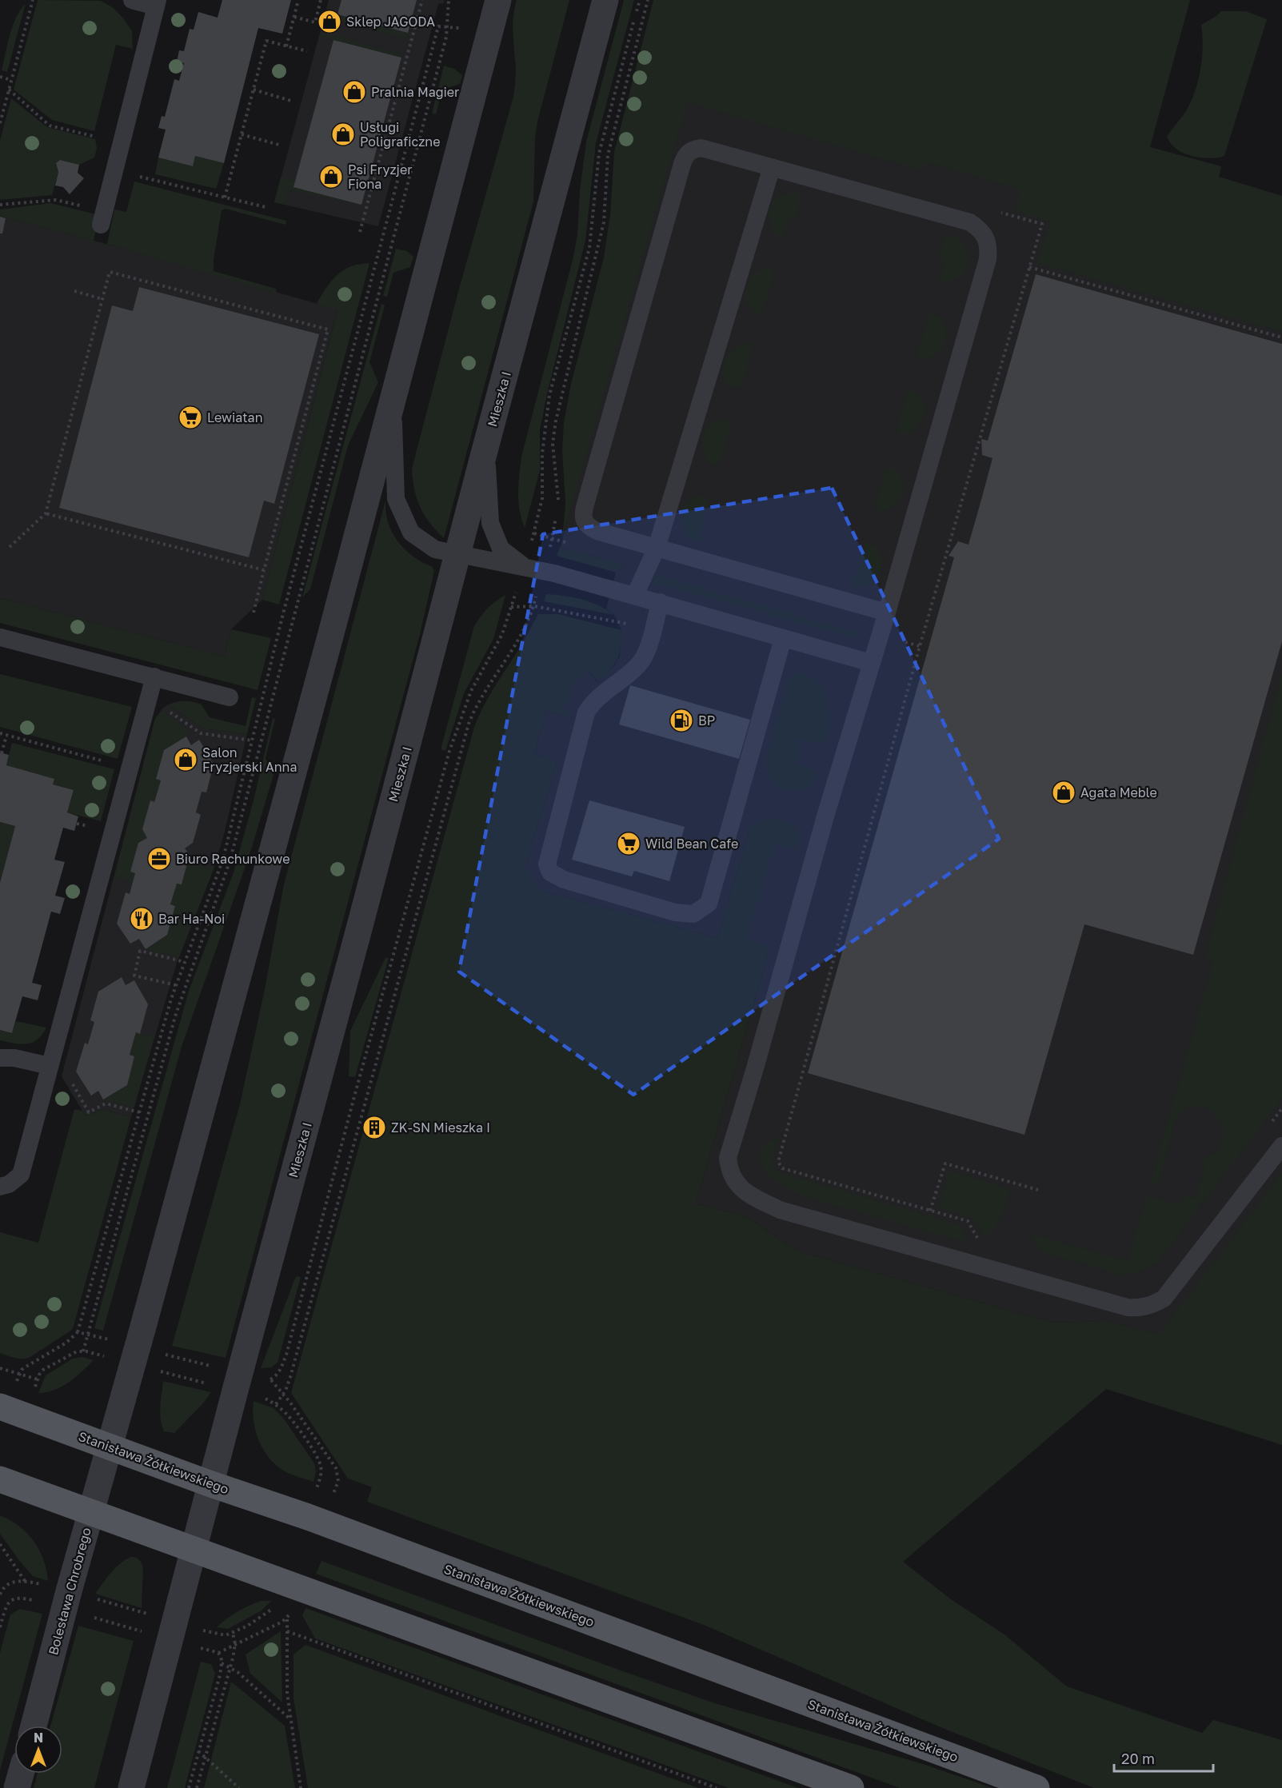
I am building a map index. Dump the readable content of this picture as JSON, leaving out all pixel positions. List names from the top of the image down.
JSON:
{
  "streets": {
    "main road": ["Stanisława Żółkiewskiego"],
    "street": ["Mieszka I", "Bolesława Chrobrego"]
  },
  "crossings": [
    ["Mieszka I", "Stanisława Żółkiewskiego"],
    ["Stanisława Żółkiewskiego", "Bolesława Chrobrego"]
  ],
  "places": {
    "shop": [
      "Sklep JAGODA",
      "Pralnia Magier",
      "Usługi Poligraficzne",
      "Psi Fryzjer Fiona",
      "Salon Fryzjerski Anna",
      "Agata Meble"
    ],
    "supermarket": ["Lewiatan", "Wild Bean Cafe"],
    "fuel station": ["BP"],
    "office": ["Biuro Rachunkowe"],
    "restaurant": ["Bar Ha-Noi"],
    "building": ["ZK-SN Mieszka I"]
  },
  "scale_bar": "20 m",
  "north": "top"
}
